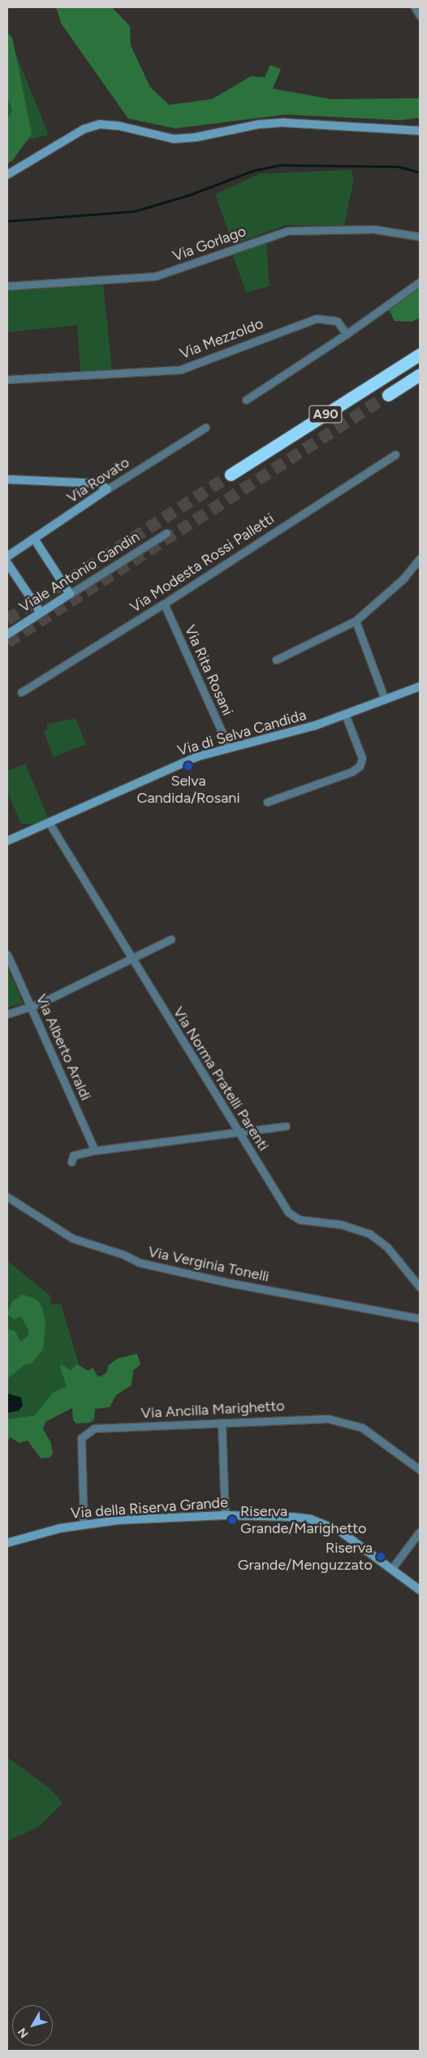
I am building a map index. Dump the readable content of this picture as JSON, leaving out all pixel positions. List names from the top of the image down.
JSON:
{
  "streets": {
    "highway": ["A90"],
    "street": [
      "Via Gorlago",
      "Via Mezzoldo",
      "Via Rovato",
      "Via Modesta Rossi Palletti",
      "Viale Antonio Gandin",
      "Via Rita Rosani",
      "Via di Selva Candida",
      "Via Alberto Araldi",
      "Via Norma Pratelli Parenti",
      "Via Verginia Tonelli",
      "Via Ancilla Marighetto",
      "Via della Riserva Grande"
    ]
  },
  "crossings": [
    ["Via Modesta Rossi Palletti", "Via Rita Rosani"],
    ["Via Rita Rosani", "Via di Selva Candida"],
    ["Via di Selva Candida", "Via Norma Pratelli Parenti"],
    ["Via Ancilla Marighetto", "Via della Riserva Grande"]
  ],
  "places": ["Selva Candida/Rosani", "Riserva Grande/Marighetto", "Riserva Grande/Menguzzato"],
  "north": "bottom left"
}
